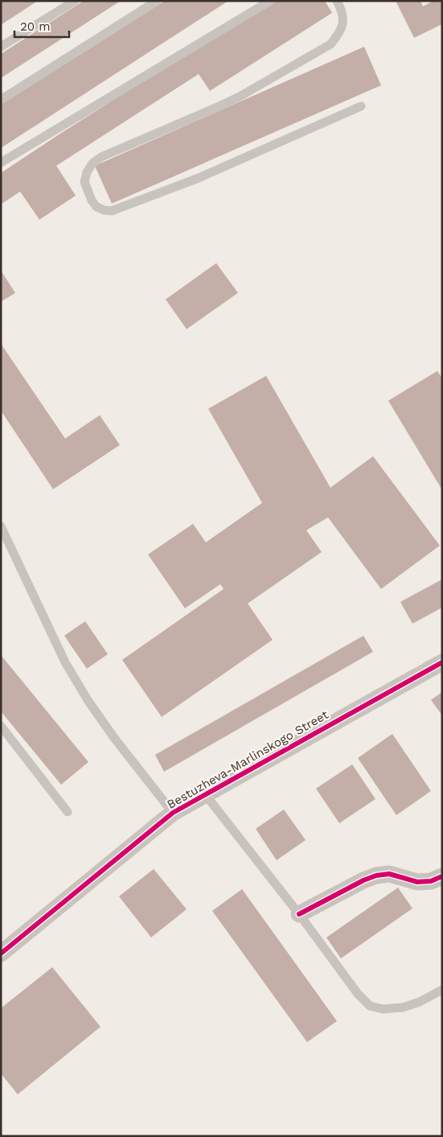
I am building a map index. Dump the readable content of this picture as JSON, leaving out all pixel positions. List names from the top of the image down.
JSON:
{
  "streets": {
    "street": ["Bestuzheva-Marlinskogo Street"]
  },
  "scale_bar": "20 m"
}
